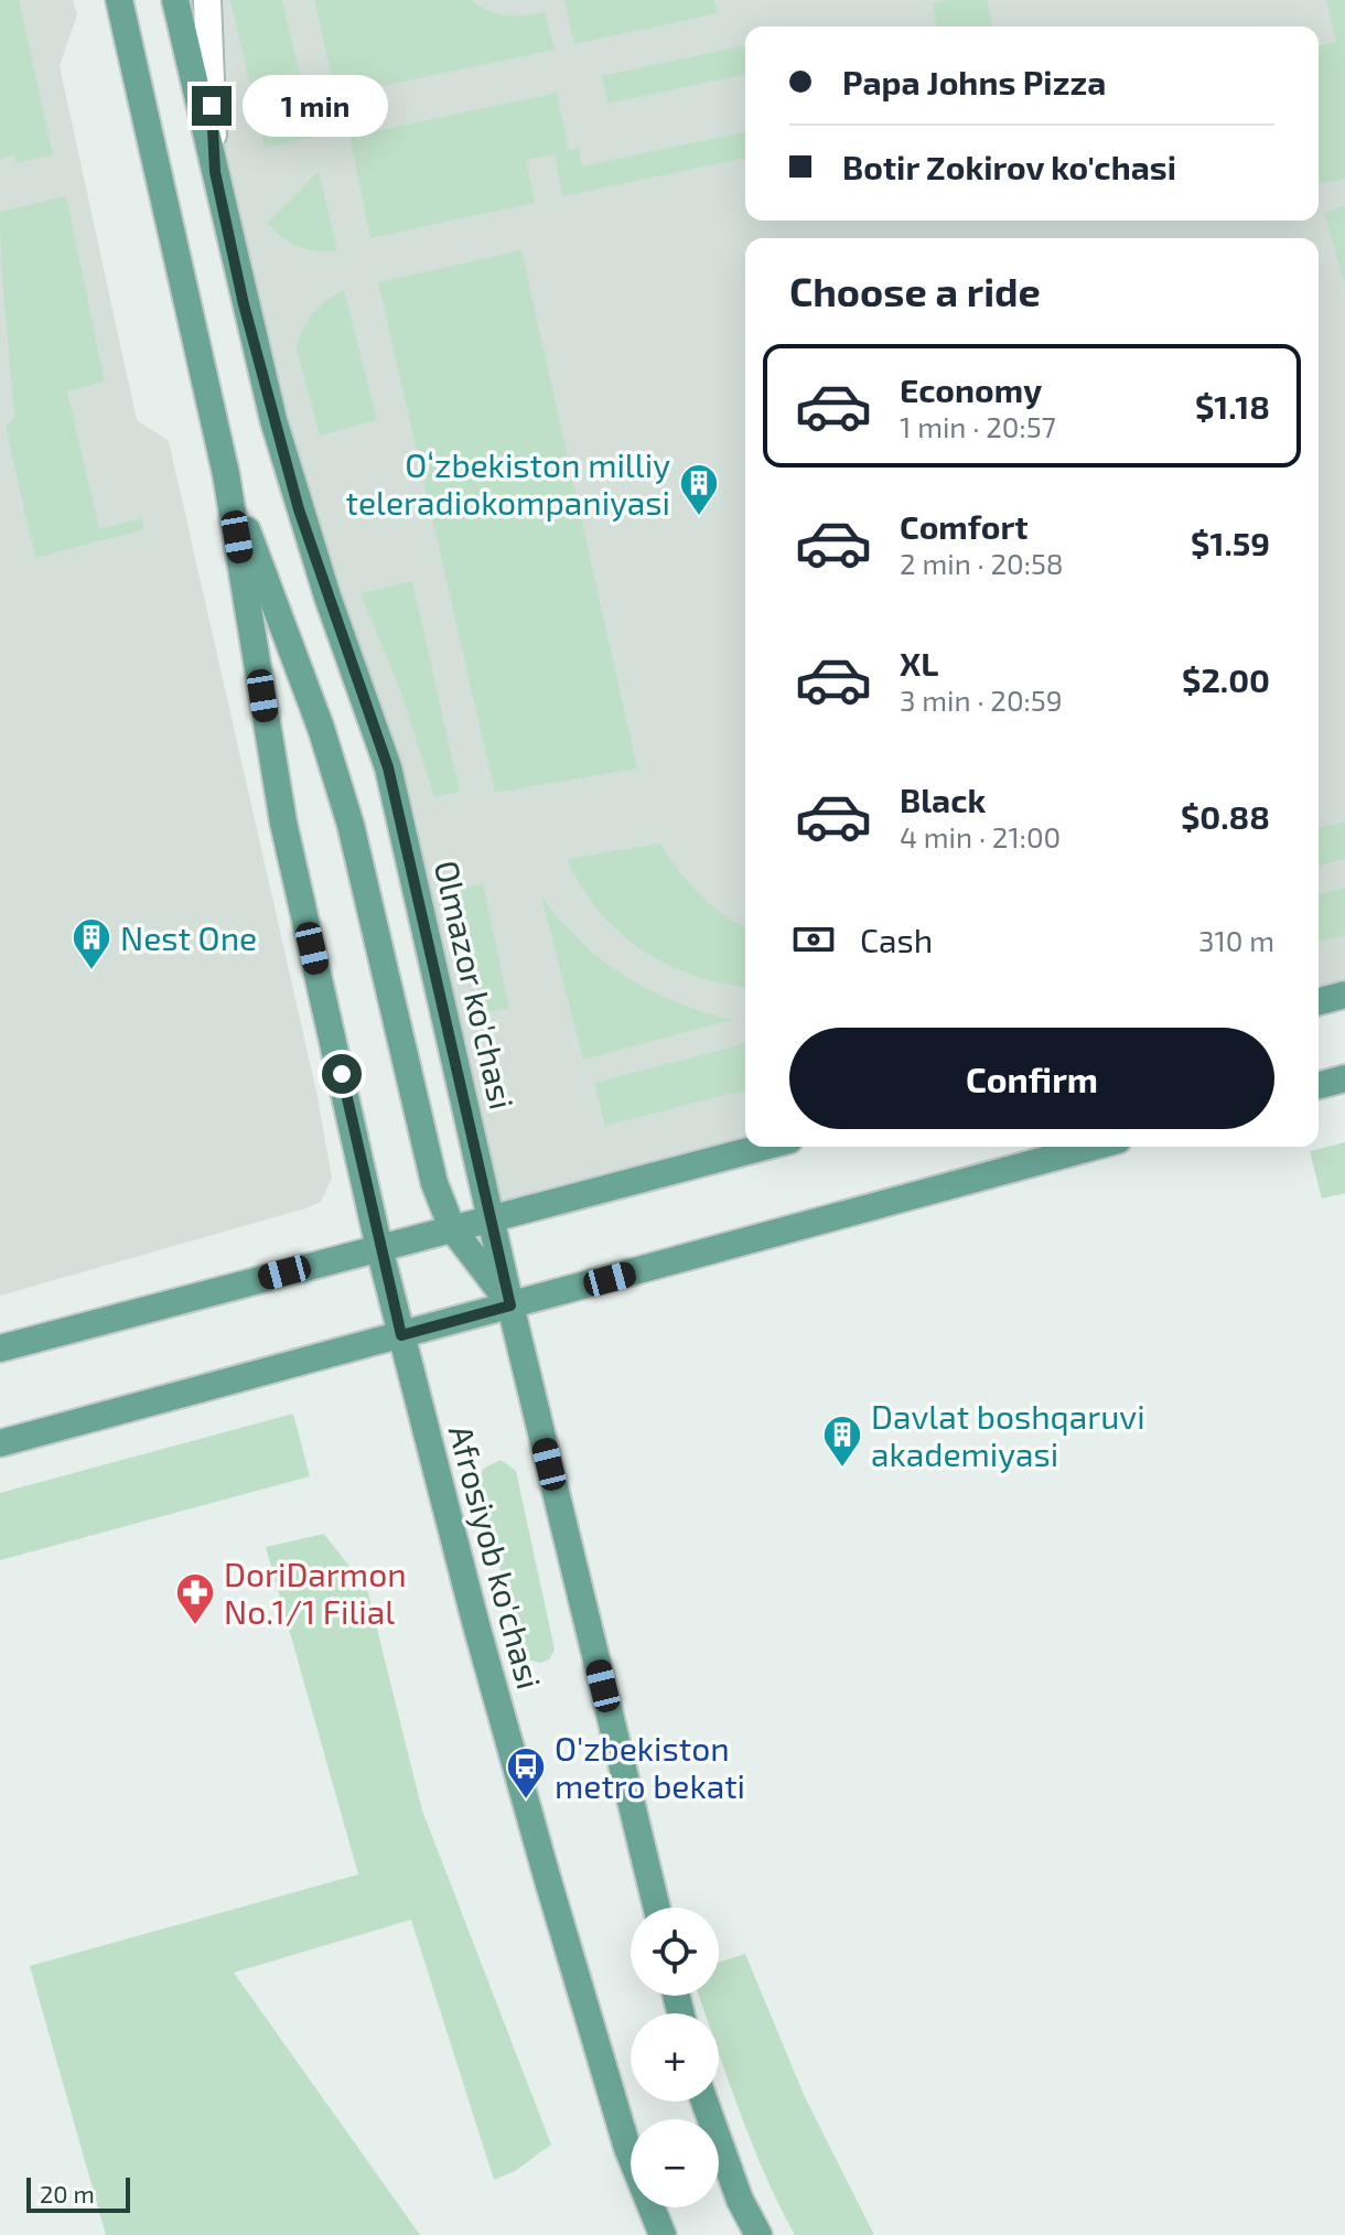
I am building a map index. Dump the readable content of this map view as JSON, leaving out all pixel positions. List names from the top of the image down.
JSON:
{
  "streets": {
    "main road": ["Olmazor ko'chasi", "Afrosiyob ko'chasi"]
  },
  "places": {
    "building": ["Oʻzbekiston milliy teleradiokompaniyasi", "Nest One", "Davlat boshqaruvi akademiyasi"],
    "pharmacy": ["DoriDarmon No.1/1 Filial"],
    "bus stop": ["O'zbekiston metro bekati"]
  },
  "scale_bar": "20 m",
  "page": {
    "banner": ["Papa Johns Pizza", "Botir Zokirov ko'chasi"],
    "bubble": "1 min",
    "heading": "Choose a ride",
    "list": [
      {
        "name": "Economy",
        "note": "1 min · 20:57",
        "value": "$1.18"
      },
      {
        "name": "Comfort",
        "note": "2 min · 20:58",
        "value": "$1.59"
      },
      {
        "name": "XL",
        "note": "3 min · 20:59",
        "value": "$2.00"
      },
      {
        "name": "Black",
        "note": "4 min · 21:00",
        "value": "$0.88"
      }
    ],
    "pay": ["Cash", "310 m"],
    "buttons": "Confirm",
    "map_buttons": ["+", "−"],
    "scale": "20 m"
  }
}
